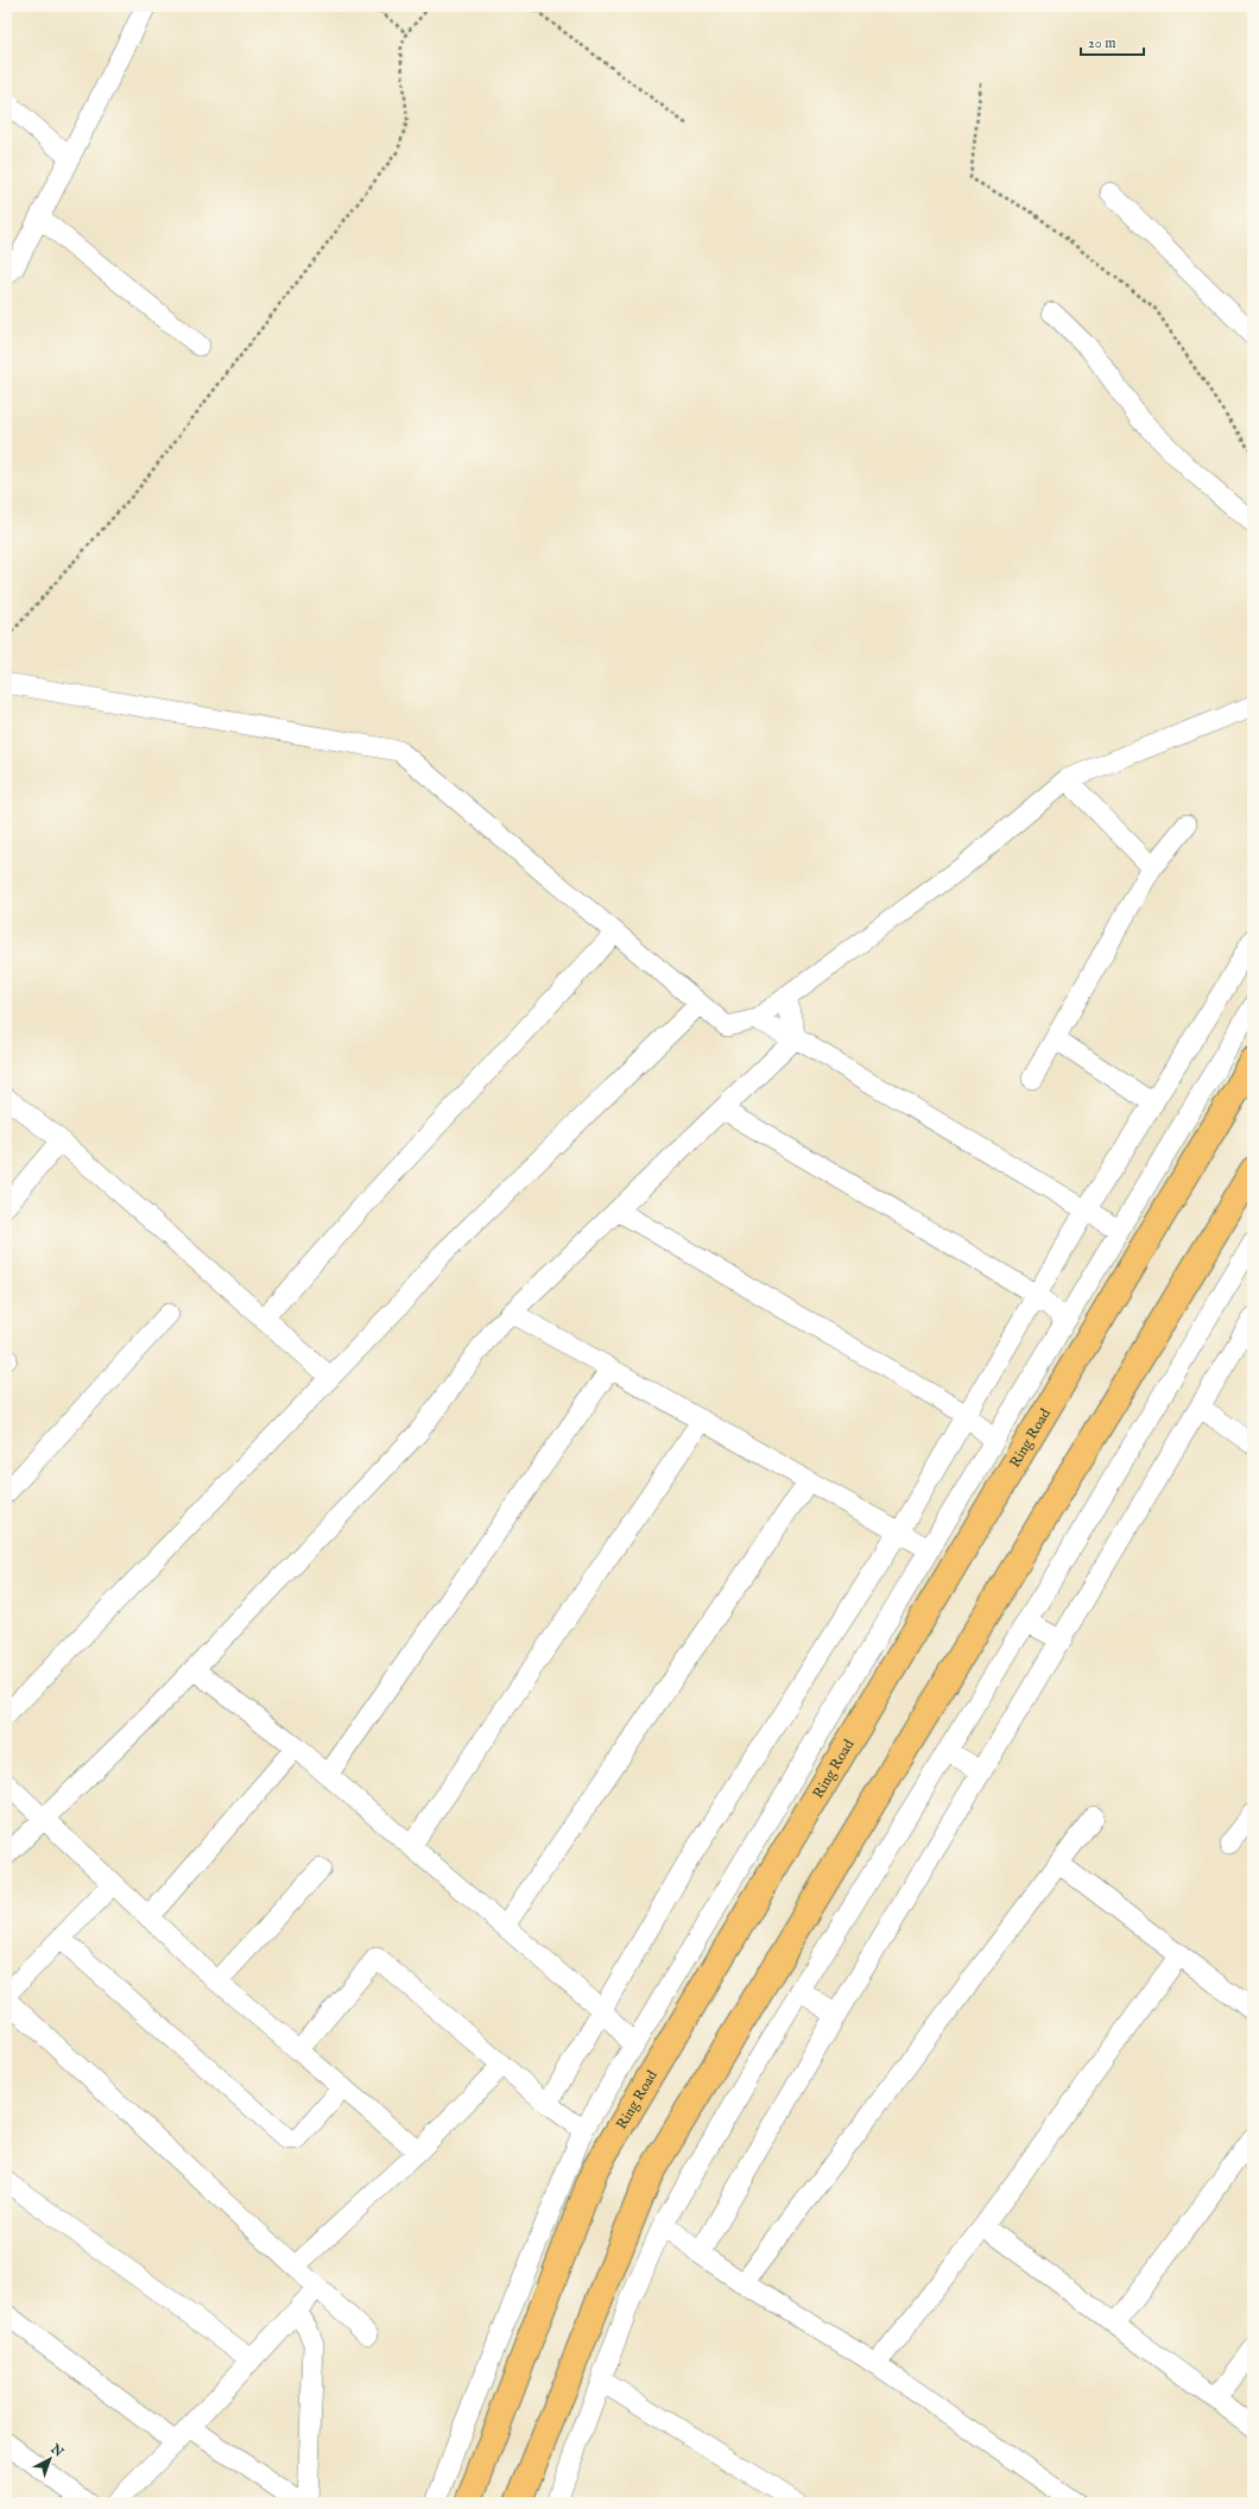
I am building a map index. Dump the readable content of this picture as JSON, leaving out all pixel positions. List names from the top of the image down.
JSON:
{
  "streets": {
    "highway": ["Ring Road"]
  },
  "scale_bar": "20 m",
  "north": "top right"
}
